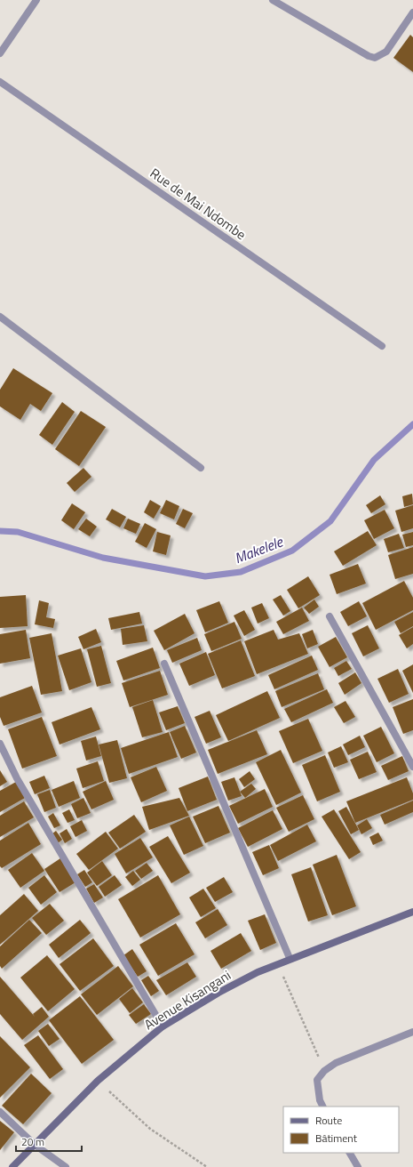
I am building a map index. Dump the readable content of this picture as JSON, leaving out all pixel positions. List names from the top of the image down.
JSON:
{
  "streets": {
    "street": ["Rue de Mai Ndombe", "Avenue Kisangani"]
  },
  "water": ["Makelele"],
  "legend": ["Route", "Bâtiment"],
  "scale_bar": "20 m"
}
